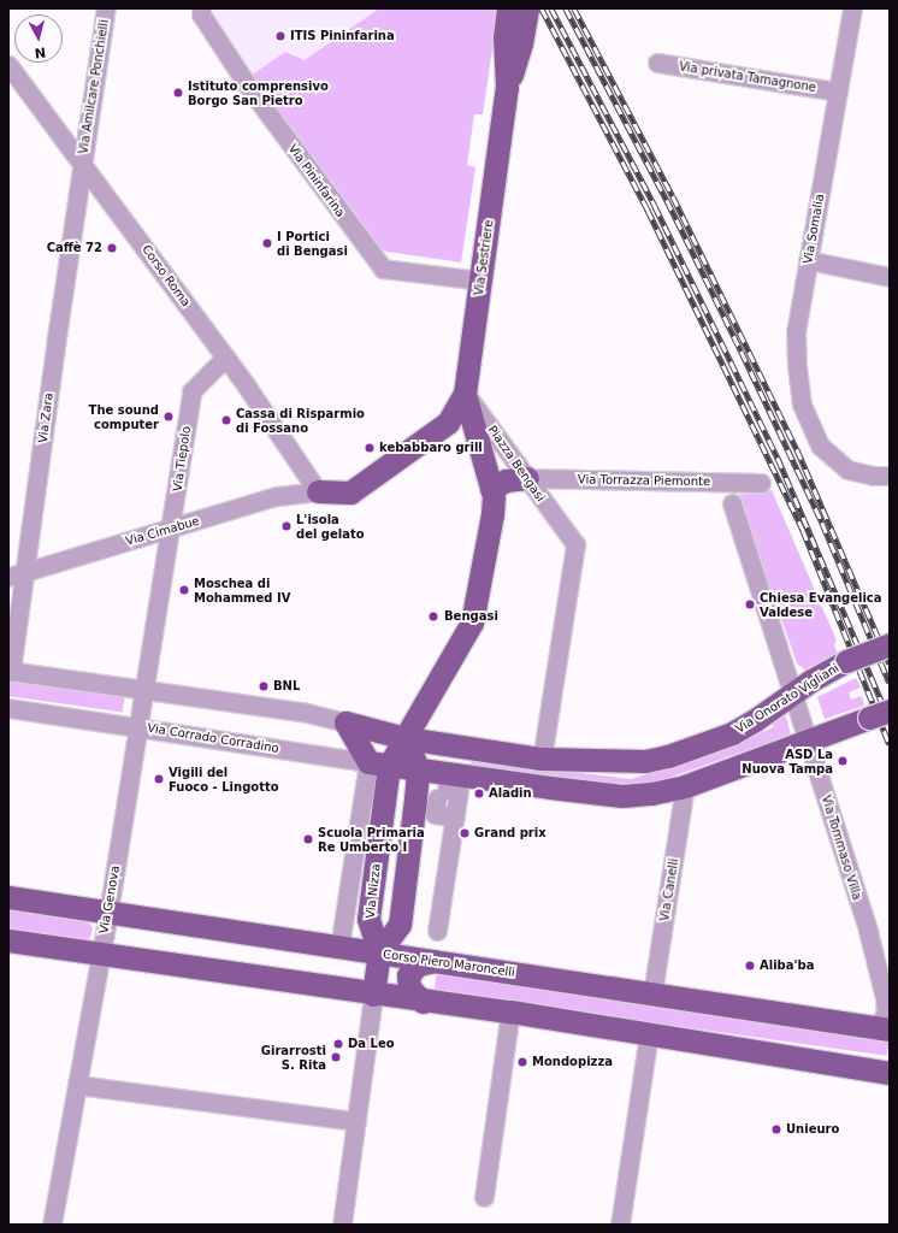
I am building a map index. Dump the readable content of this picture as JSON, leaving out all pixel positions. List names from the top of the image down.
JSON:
{
  "streets": {
    "main road": [
      "Via Sestriere",
      "Piazza Bengasi",
      "Via Onorato Vigliani",
      "Via Corrado Corradino",
      "Via Nizza",
      "Corso Piero Maroncelli"
    ],
    "street": [
      "Via privata Tamagnone",
      "Via Amilcare Ponchielli",
      "Via Pininfarina",
      "Via Somalia",
      "Corso Roma",
      "Via Zara",
      "Via Tiepolo",
      "Via Torrazza Piemonte",
      "Via Cimabue",
      "Via Tommaso Villa",
      "Via Canelli",
      "Via Genova"
    ]
  },
  "crossings": [
    ["Via privata Tamagnone", "Via Somalia"],
    ["Via Amilcare Ponchielli", "Corso Roma"],
    ["Via Amilcare Ponchielli", "Via Zara"],
    ["Via Pininfarina", "Via Sestriere"],
    ["Via Sestriere", "Corso Roma"],
    ["Via Sestriere", "Piazza Bengasi"],
    ["Via Sestriere", "Via Cimabue"],
    ["Corso Roma", "Via Zara"],
    ["Corso Roma", "Via Tiepolo"],
    ["Corso Roma", "Via Cimabue"],
    ["Via Zara", "Via Cimabue"],
    ["Via Tiepolo", "Via Cimabue"],
    ["Via Tiepolo", "Via Genova"],
    ["Piazza Bengasi", "Via Torrazza Piemonte"],
    ["Piazza Bengasi", "Via Onorato Vigliani"],
    ["Piazza Bengasi", "Via Nizza"],
    ["Via Onorato Vigliani", "Via Tommaso Villa"],
    ["Via Corrado Corradino", "Via Nizza"],
    ["Via Corrado Corradino", "Via Genova"],
    ["Via Tommaso Villa", "Corso Piero Maroncelli"],
    ["Via Canelli", "Corso Piero Maroncelli"],
    ["Via Nizza", "Corso Piero Maroncelli"],
    ["Via Genova", "Corso Piero Maroncelli"]
  ],
  "places": [
    "ITIS Pininfarina",
    "Istituto comprensivo Borgo San Pietro",
    "I Portici di Bengasi",
    "Caffè 72",
    "The sound computer",
    "Cassa di Risparmio di Fossano",
    "kebabbaro grill",
    "L'isola del gelato",
    "Moschea di Mohammed IV",
    "Chiesa Evangelica Valdese",
    "Bengasi",
    "BNL",
    "ASD La Nuova Tampa",
    "Vigili del Fuoco - Lingotto",
    "Aladin",
    "Grand prix",
    "Scuola Primaria Re Umberto I",
    "Aliba'ba",
    "Da Leo",
    "Girarrosti S. Rita",
    "Mondopizza",
    "Unieuro"
  ],
  "north": "bottom"
}
